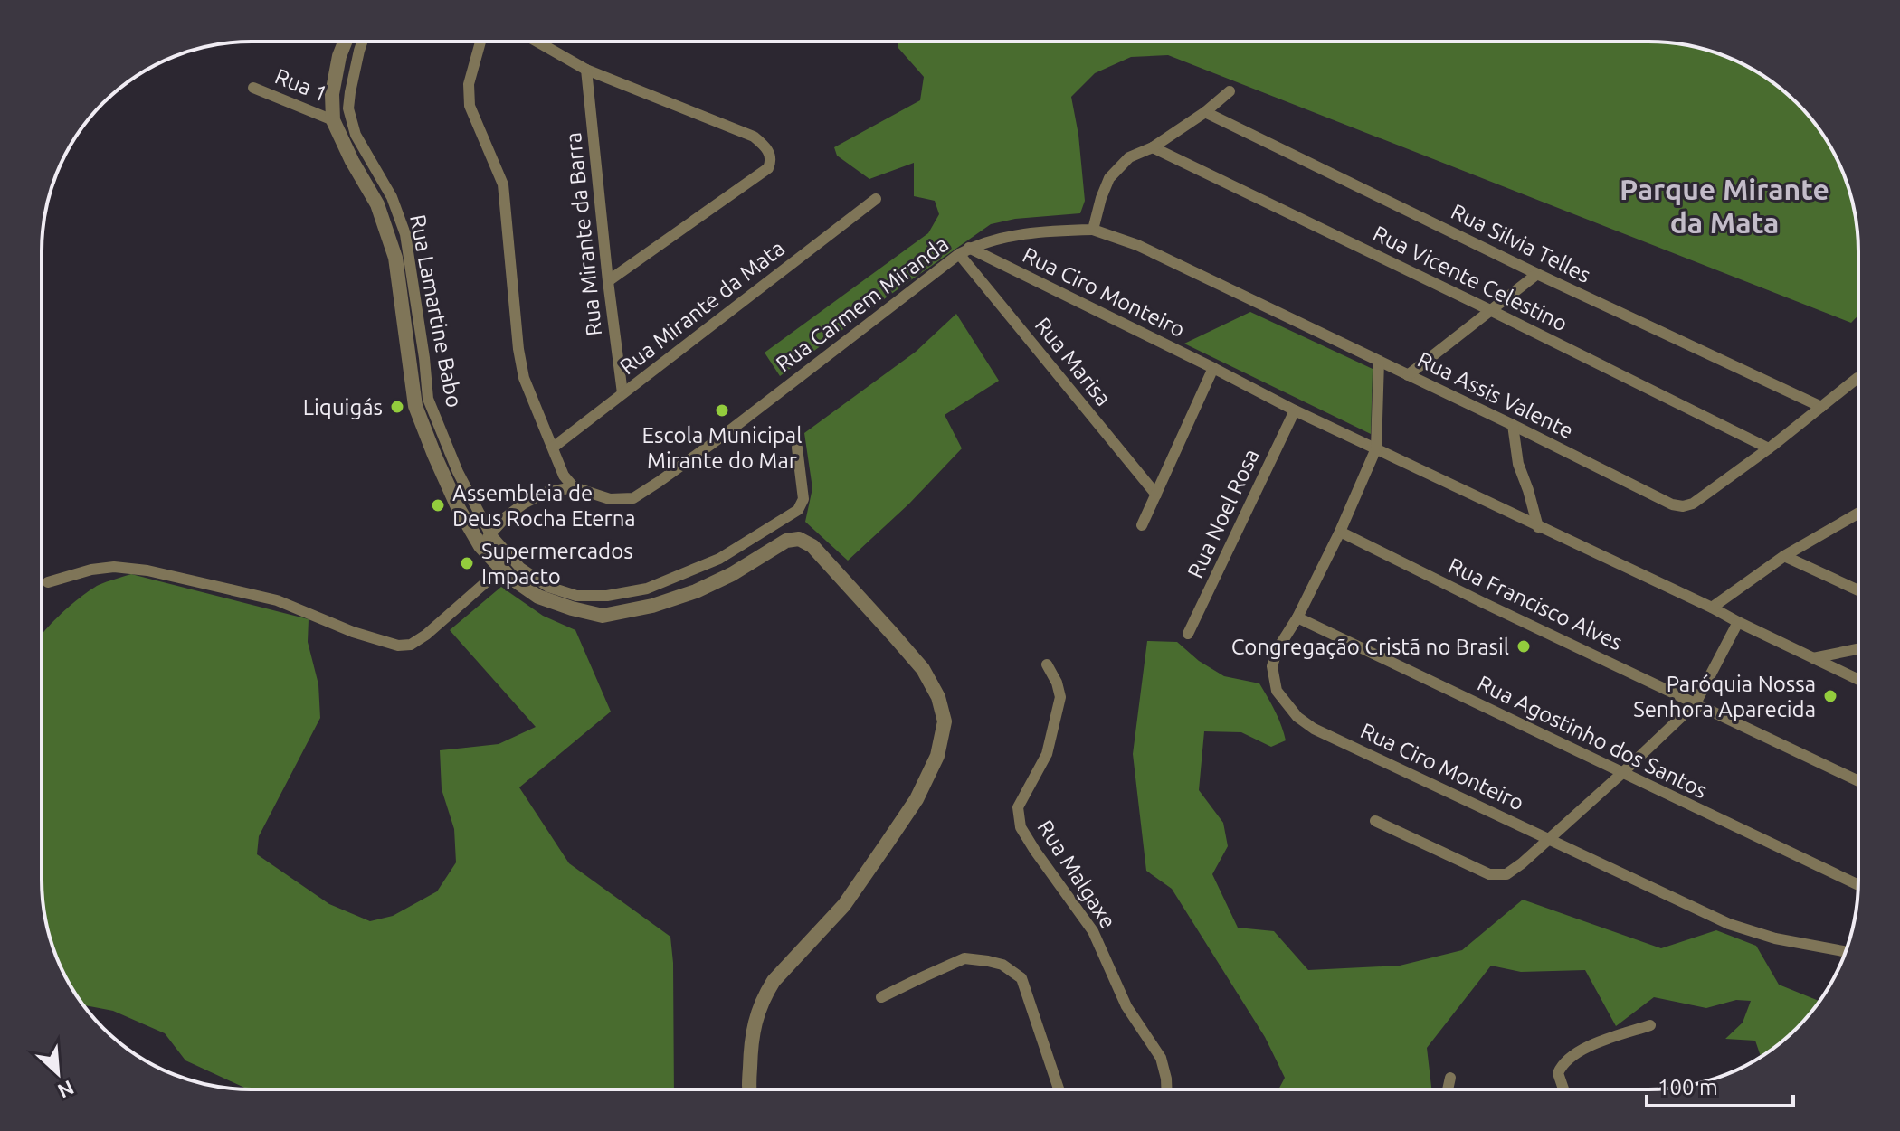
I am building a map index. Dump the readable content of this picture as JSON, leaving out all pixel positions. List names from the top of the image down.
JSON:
{
  "streets": {
    "street": [
      "Rua 1",
      "Rua Mirante da Barra",
      "Rua Silvia Telles",
      "Rua Vicente Celestino",
      "Rua Ciro Monteiro",
      "Rua Carmem Miranda",
      "Rua Mirante da Mata",
      "Rua Lamartine Babo",
      "Rua Marisa",
      "Rua Assis Valente",
      "Rua Noel Rosa",
      "Rua Francisco Alves",
      "Rua Agostinho dos Santos",
      "Rua Malgaxe"
    ]
  },
  "crossings": [
    ["Rua Mirante da Barra", "Rua Mirante da Mata"],
    ["Rua Silvia Telles", "Rua Assis Valente"],
    ["Rua Vicente Celestino", "Rua Assis Valente"],
    ["Rua Ciro Monteiro", "Rua Carmem Miranda"],
    ["Rua Ciro Monteiro", "Rua Marisa"],
    ["Rua Ciro Monteiro", "Rua Noel Rosa"],
    ["Rua Ciro Monteiro", "Rua Francisco Alves"],
    ["Rua Ciro Monteiro", "Rua Agostinho dos Santos"],
    ["Rua Carmem Miranda", "Rua Marisa"],
    ["Rua Carmem Miranda", "Rua Assis Valente"]
  ],
  "districts": ["Parque Mirante da Mata"],
  "places": [
    "Liquigás",
    "Escola Municipal Mirante do Mar",
    "Assembleia de Deus Rocha Eterna",
    "Supermercados Impacto",
    "Congregação Cristã no Brasil",
    "Paróquia Nossa Senhora Aparecida"
  ],
  "scale_bar": "100 m",
  "north": "bottom right"
}
